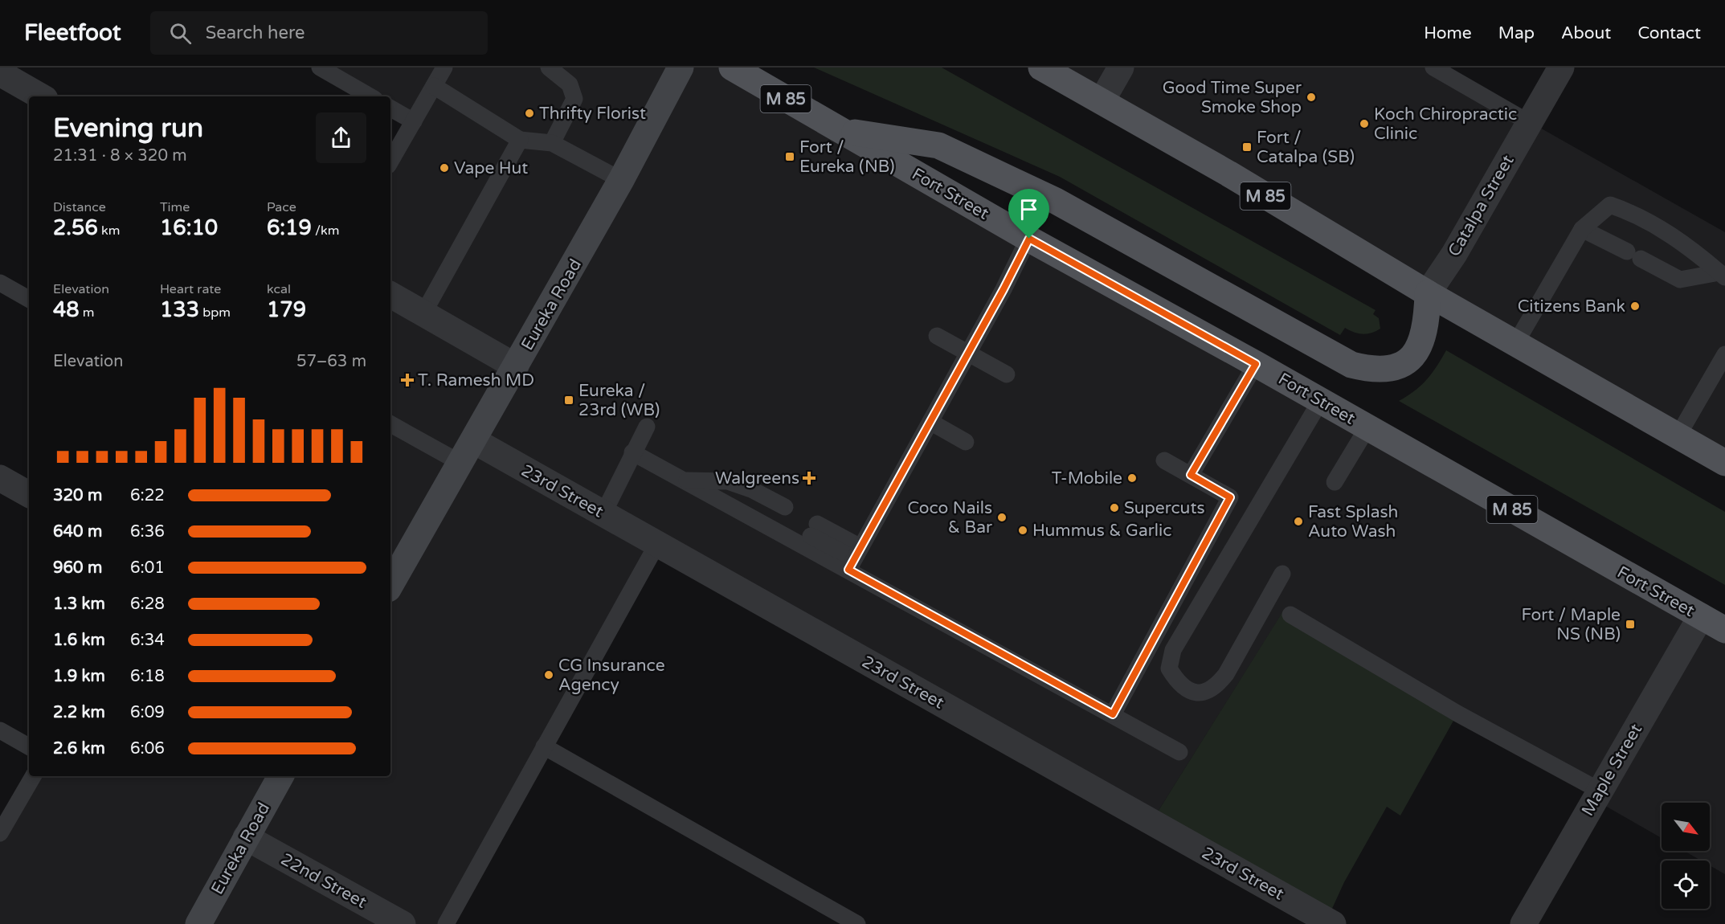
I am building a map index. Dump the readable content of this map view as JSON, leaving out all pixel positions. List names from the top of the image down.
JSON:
{
  "streets": {
    "main road": ["M 85", "Fort Street", "Eureka Road"],
    "street": [
      "Catalpa Street",
      "23rd Street",
      "Maple Street",
      "22nd Street"
    ]
  },
  "crossings": [
    ["M 85", "Catalpa Street"],
    ["Fort Street", "Maple Street"],
    ["Eureka Road", "23rd Street"],
    ["Eureka Road", "22nd Street"]
  ],
  "places": {
    "other": [
      "Good Time Super Smoke Shop",
      "Thrifty Florist",
      "Koch Chiropractic Clinic",
      "Vape Hut",
      "Citizens Bank",
      "T-Mobile",
      "Supercuts",
      "Coco Nails & Bar",
      "Fast Splash Auto Wash",
      "Hummus & Garlic",
      "CG Insurance Agency"
    ],
    "transit": [
      "Fort / Catalpa (SB)",
      "Fort / Eureka (NB)",
      "Eureka / 23rd (WB)",
      "Fort / Maple NS (NB)"
    ],
    "health": ["T. Ramesh MD", "Walgreens"]
  },
  "north": "bottom right",
  "page": {
    "header": "Fleetfoot",
    "search": "Search here",
    "nav": [
      "Home",
      "Map",
      "About",
      "Contact"
    ],
    "heading": ["Evening run", "21:31 · 8 × 320 m"],
    "stats": [
      ["Distance", "2.56 km"],
      ["Time", "16:10"],
      ["Pace", "6:19 /km"],
      ["Elevation", "48 m"],
      ["Heart rate", "133 bpm"],
      ["kcal", "179"]
    ],
    "chart": ["Elevation", "57–63 m"],
    "list": [
      {
        "name": "320 m",
        "note": "6:22"
      },
      {
        "name": "640 m",
        "note": "6:36"
      },
      {
        "name": "960 m",
        "note": "6:01"
      },
      {
        "name": "1.3 km",
        "note": "6:28"
      },
      {
        "name": "1.6 km",
        "note": "6:34"
      },
      {
        "name": "1.9 km",
        "note": "6:18"
      },
      {
        "name": "2.2 km",
        "note": "6:09"
      },
      {
        "name": "2.6 km",
        "note": "6:06"
      }
    ]
  }
}
